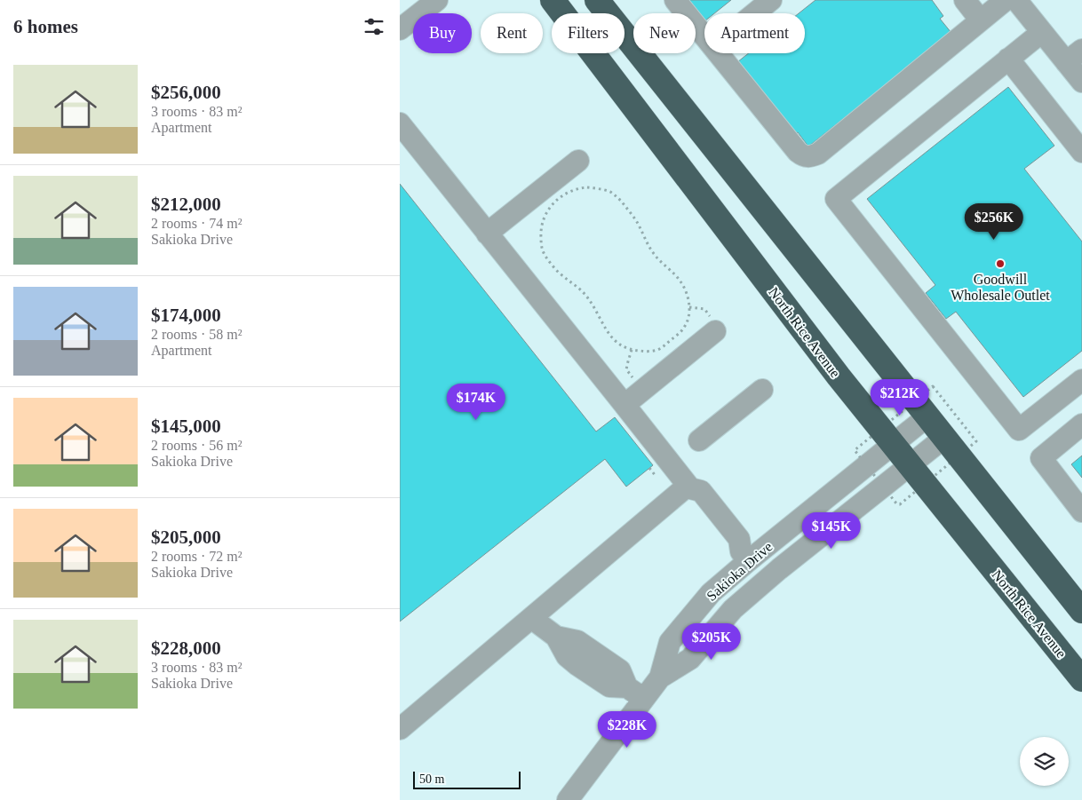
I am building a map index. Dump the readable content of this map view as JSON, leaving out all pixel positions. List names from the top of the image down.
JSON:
{
  "streets": {
    "highway": ["North Rice Avenue"],
    "street": ["Sakioka Drive"]
  },
  "crossings": [
    ["North Rice Avenue", "Sakioka Drive"]
  ],
  "places": ["Goodwill Wholesale Outlet"],
  "scale_bar": "50 m",
  "page": {
    "heading": "6 homes",
    "chip": [
      "Buy",
      "Rent",
      "Filters",
      "New",
      "Apartment"
    ],
    "list": [
      {
        "name": "$256,000",
        "note": "3 rooms · 83 m² · Apartment"
      },
      {
        "name": "$212,000",
        "note": "2 rooms · 74 m² · Sakioka Drive"
      },
      {
        "name": "$174,000",
        "note": "2 rooms · 58 m² · Apartment"
      },
      {
        "name": "$145,000",
        "note": "2 rooms · 56 m² · Sakioka Drive"
      },
      {
        "name": "$205,000",
        "note": "2 rooms · 72 m² · Sakioka Drive"
      },
      {
        "name": "$228,000",
        "note": "3 rooms · 83 m² · Sakioka Drive"
      }
    ],
    "price": [
      "$256K",
      "$212K",
      "$174K",
      "$145K",
      "$205K",
      "$228K"
    ],
    "scale": "50 m"
  }
}
